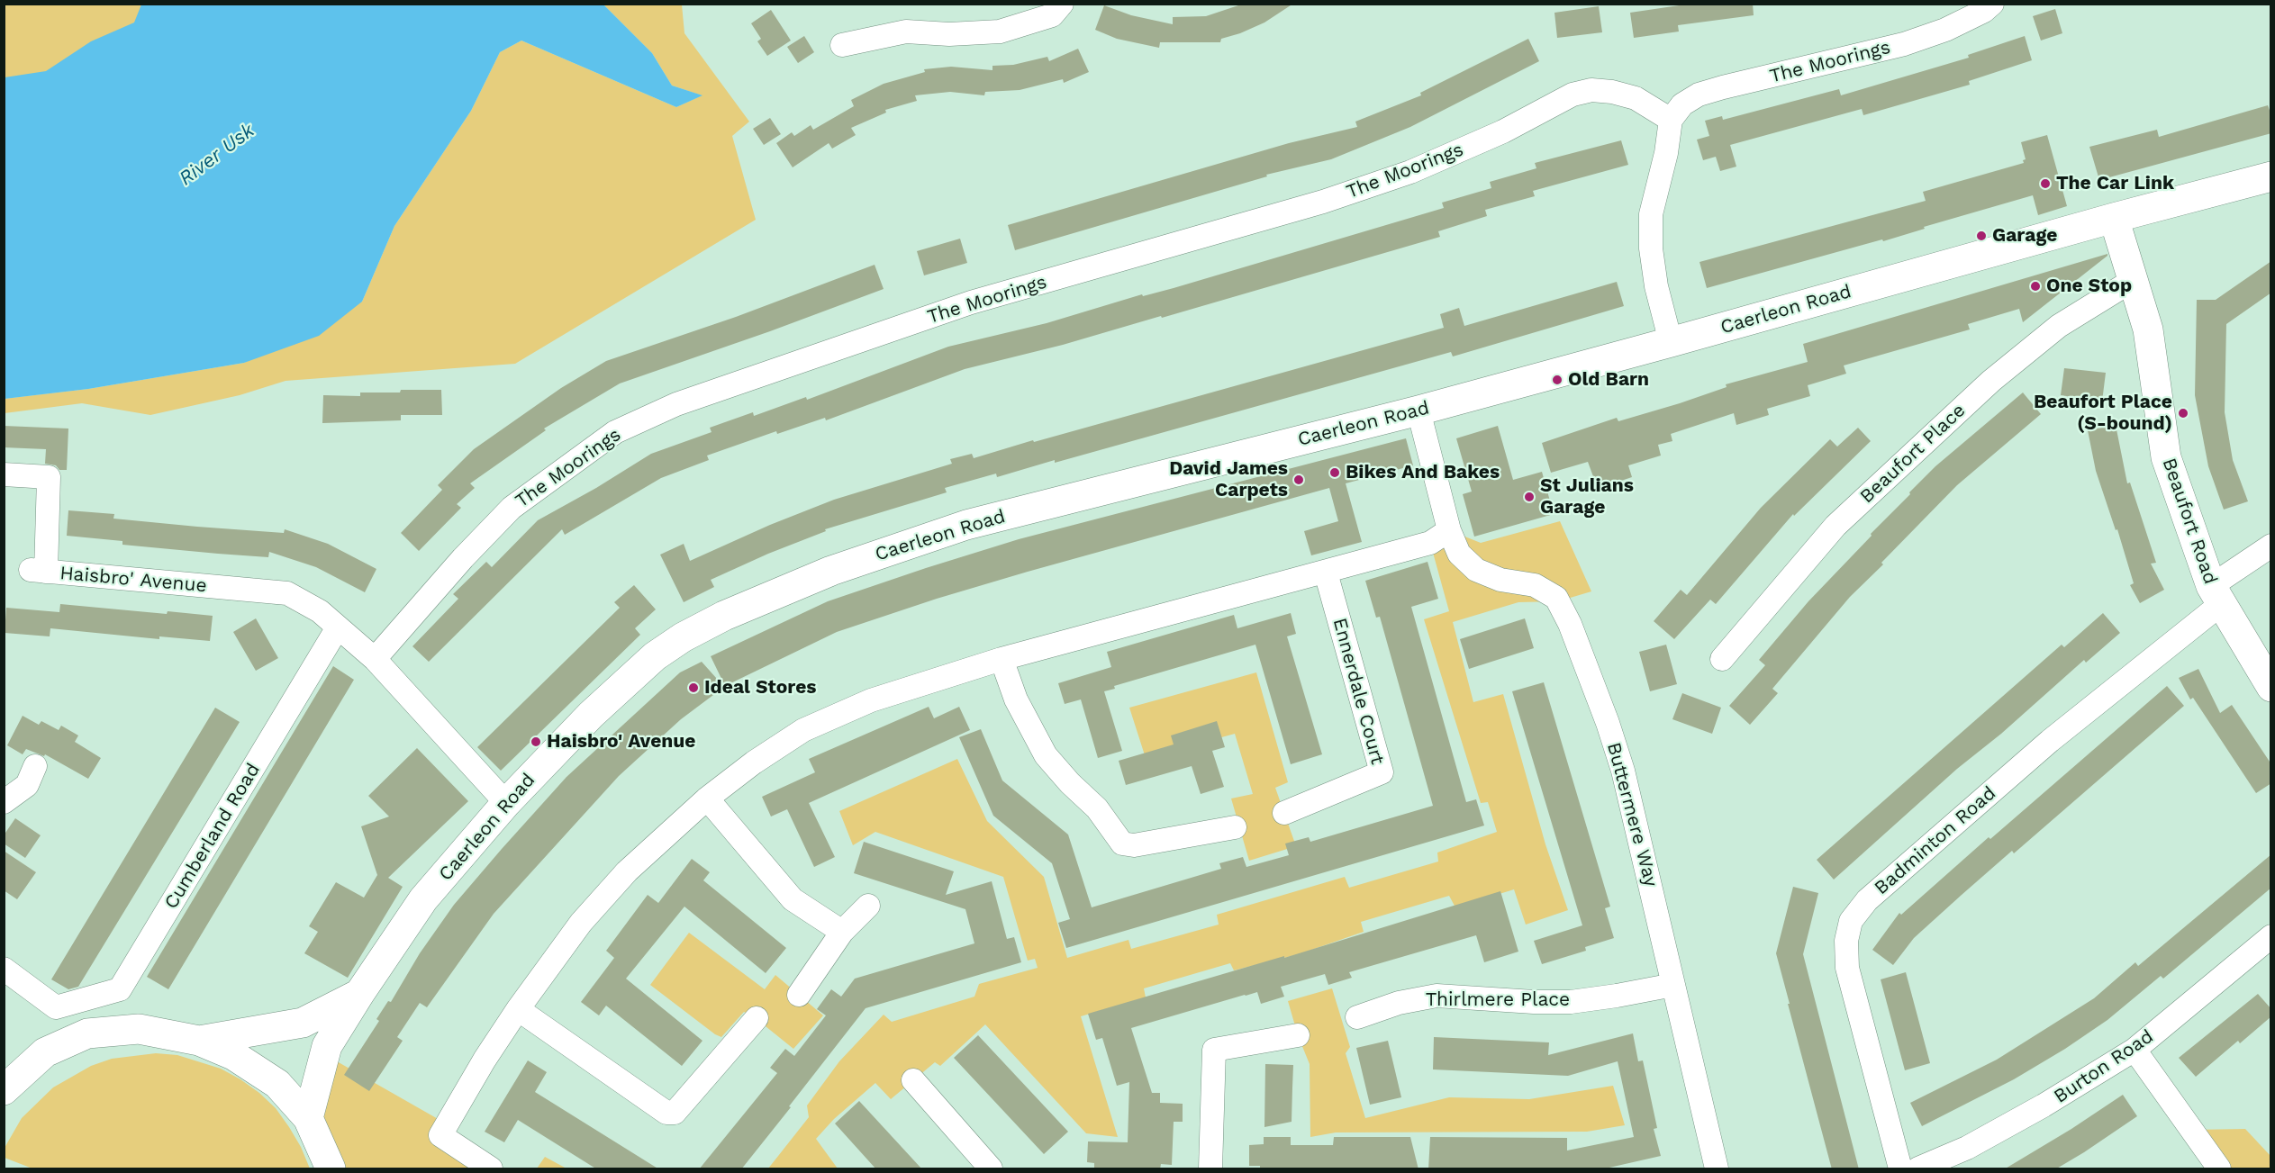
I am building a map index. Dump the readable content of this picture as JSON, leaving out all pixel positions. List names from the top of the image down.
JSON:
{
  "streets": {
    "main road": ["Caerleon Road", "Beaufort Road"],
    "street": [
      "The Moorings",
      "Beaufort Place",
      "Haisbro' Avenue",
      "Ennerdale Court",
      "Buttermere Way",
      "Cumberland Road",
      "Badminton Road",
      "Thirlmere Place",
      "Burton Road"
    ]
  },
  "crossings": [
    ["The Moorings", "Haisbro' Avenue"],
    ["Caerleon Road", "Beaufort Road"],
    ["Caerleon Road", "Haisbro' Avenue"],
    ["Beaufort Place", "Beaufort Road"],
    ["Beaufort Road", "Badminton Road"],
    ["Haisbro' Avenue", "Cumberland Road"],
    ["Buttermere Way", "Thirlmere Place"]
  ],
  "water": ["River Usk"],
  "places": [
    "The Car Link",
    "Garage",
    "One Stop",
    "Old Barn",
    "Beaufort Place (S-bound)",
    "Bikes And Bakes",
    "David James Carpets",
    "St Julians Garage",
    "Ideal Stores",
    "Haisbro' Avenue"
  ]
}
